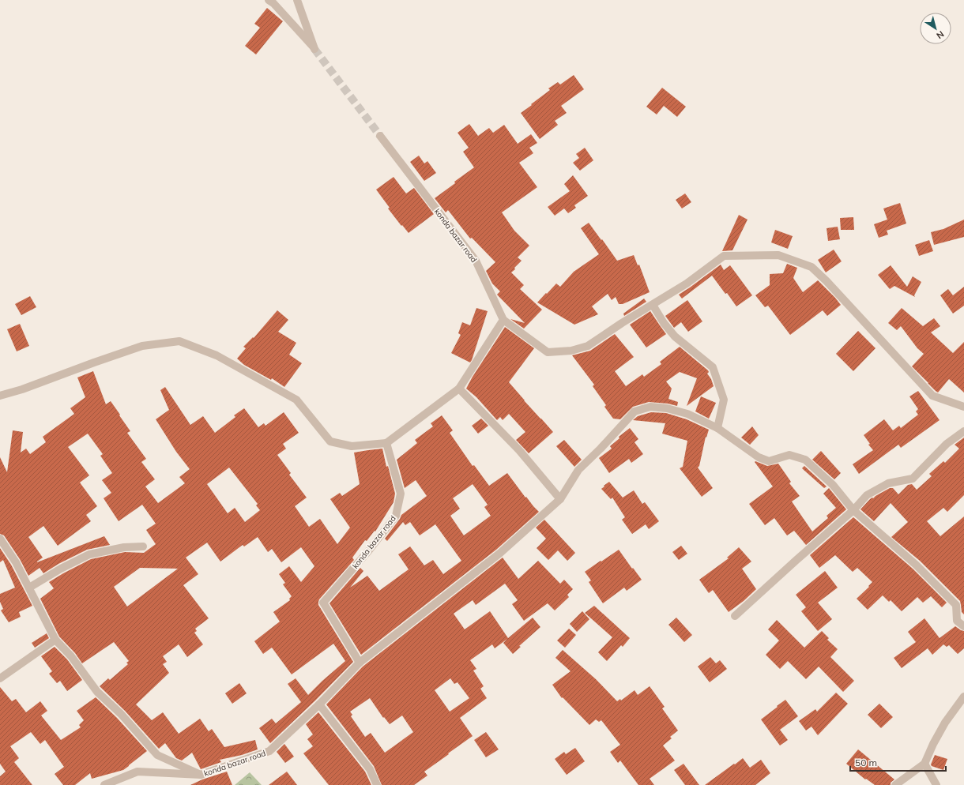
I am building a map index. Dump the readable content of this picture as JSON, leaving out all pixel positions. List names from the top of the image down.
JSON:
{
  "streets": {
    "street": ["konda bazar road"]
  },
  "scale_bar": "50 m",
  "north": "bottom right"
}
